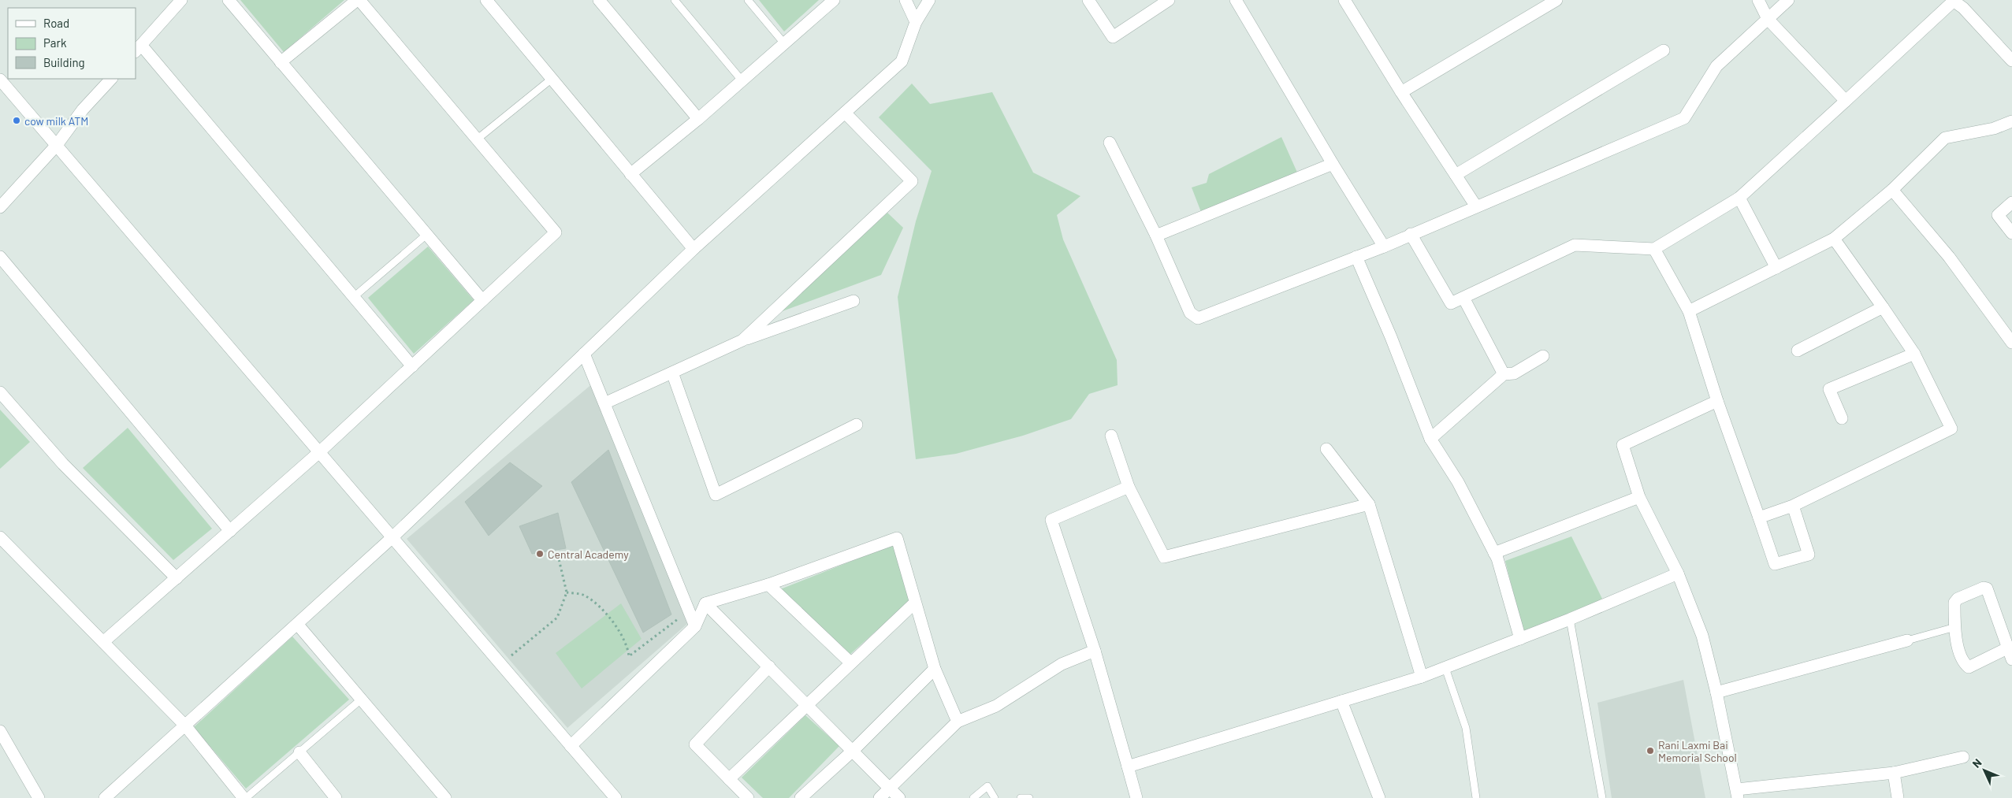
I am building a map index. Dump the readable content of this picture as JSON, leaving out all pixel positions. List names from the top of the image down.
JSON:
{
  "places": ["cow milk ATM", "Central Academy", "Rani Laxmi Bai Memorial School"],
  "legend": ["Road", "Park", "Building"],
  "north": "top left"
}
